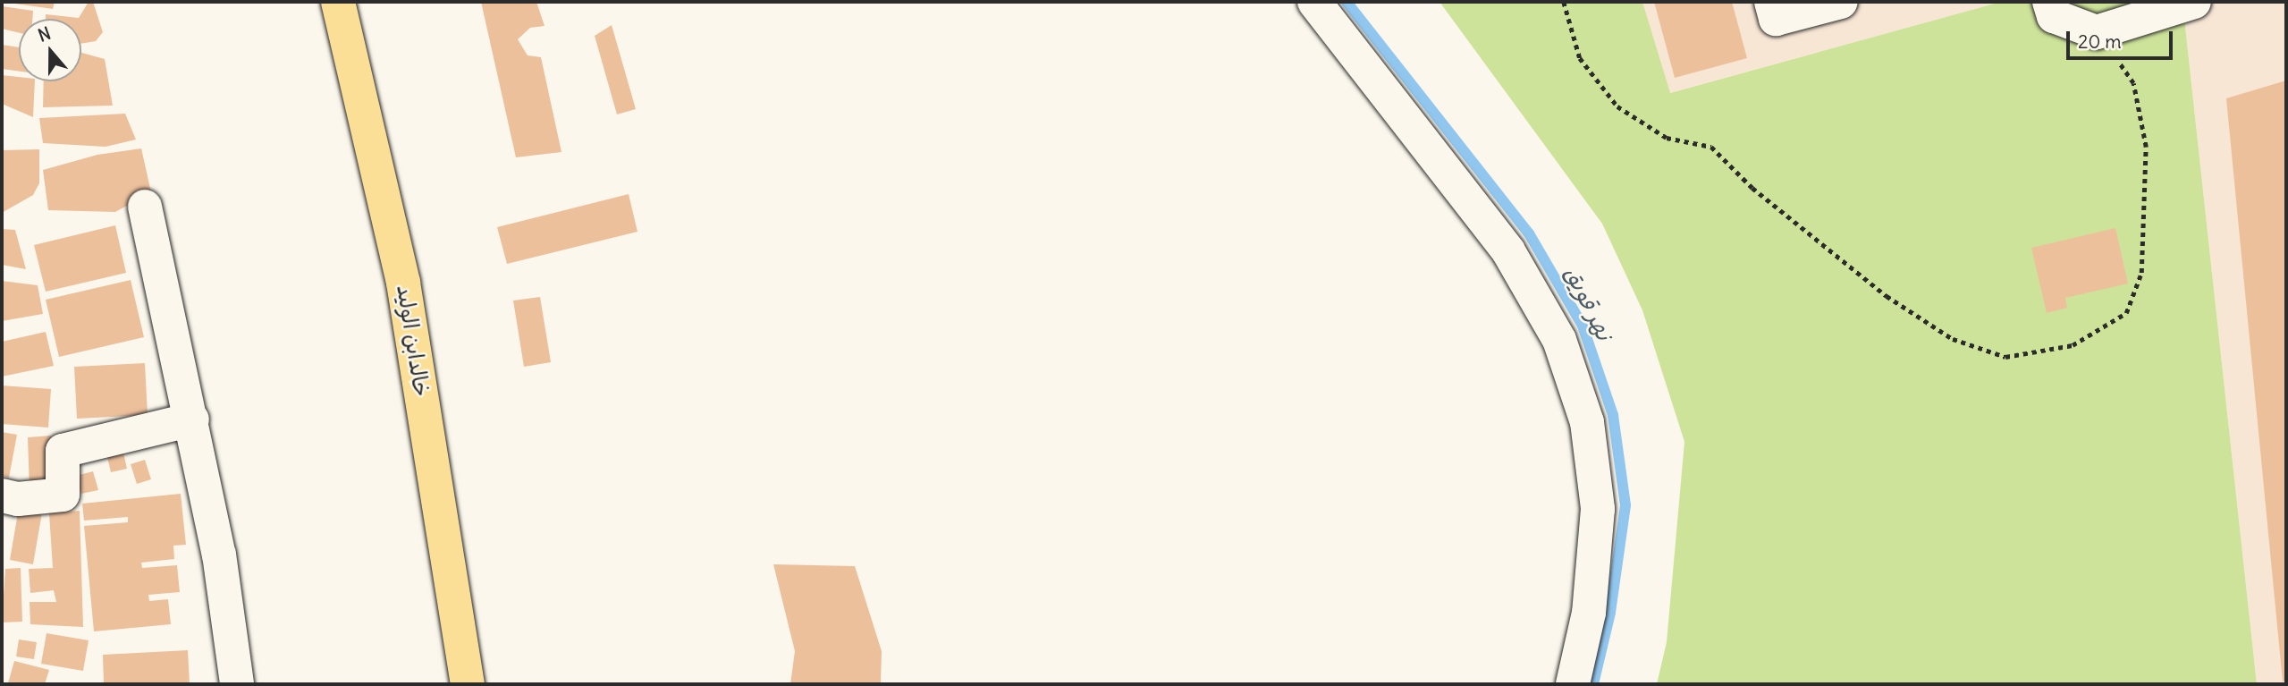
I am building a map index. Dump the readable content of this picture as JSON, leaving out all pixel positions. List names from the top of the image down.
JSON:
{
  "streets": {
    "main road": ["خالدابن الوليد"]
  },
  "water": ["نهر قويق"],
  "scale_bar": "20 m",
  "north": "top"
}
